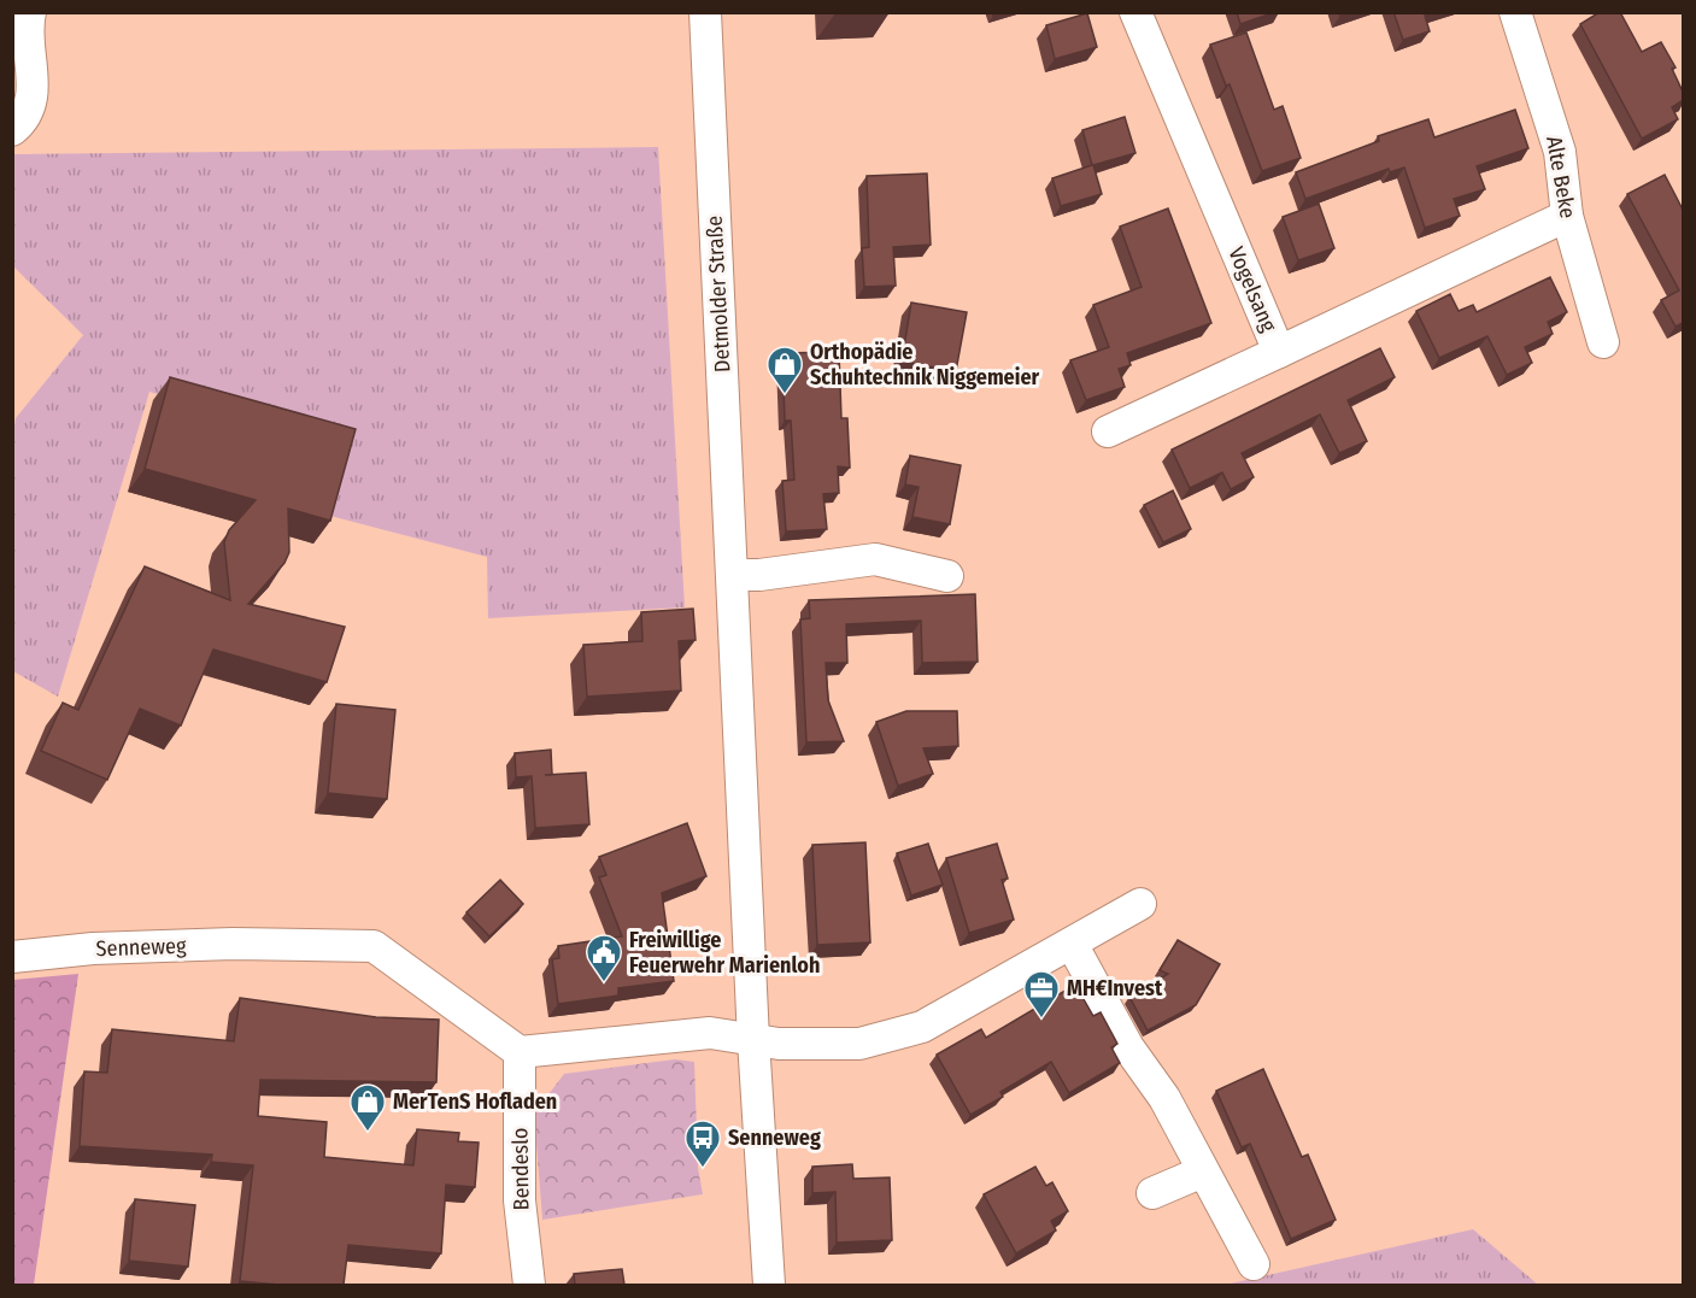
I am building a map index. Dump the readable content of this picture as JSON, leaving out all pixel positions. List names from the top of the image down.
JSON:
{
  "streets": {
    "street": [
      "Alte Beke",
      "Vogelsang",
      "Detmolder Straße",
      "Senneweg",
      "Bendeslo"
    ]
  },
  "crossings": [
    ["Alte Beke", "Vogelsang"],
    ["Senneweg", "Bendeslo"]
  ],
  "places": {
    "shop": ["Orthopädie Schuhtechnik Niggemeier", "MerTenS Hofladen"],
    "public building": ["Freiwillige Feuerwehr Marienloh"],
    "office": ["MH€Invest"],
    "bus stop": ["Senneweg"]
  }
}
